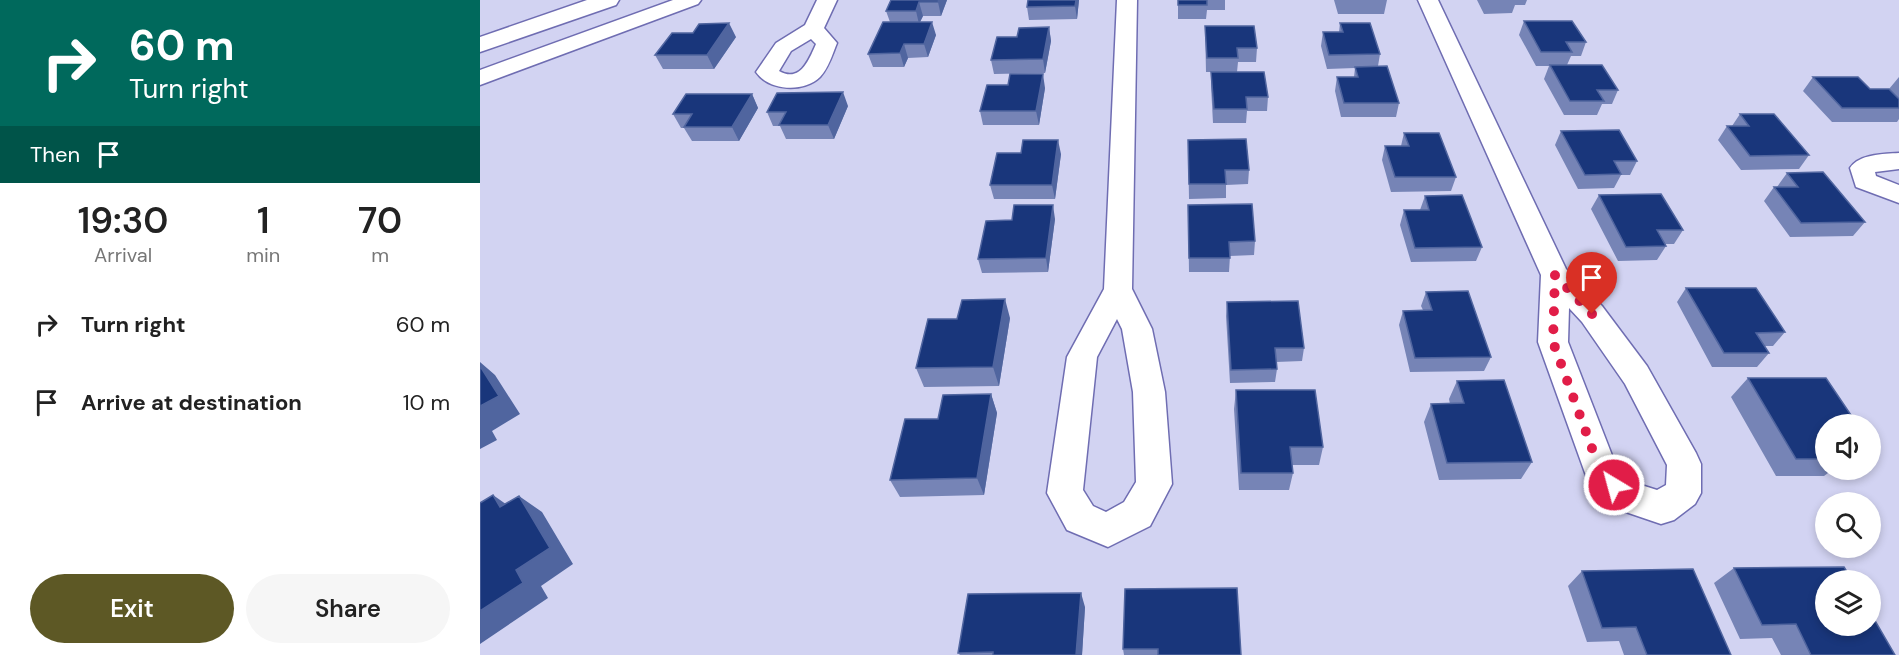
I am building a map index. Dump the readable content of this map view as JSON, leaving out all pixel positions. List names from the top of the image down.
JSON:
{
  "page": {
    "turn": ["60 m", "Turn right"],
    "then": "Then",
    "eta": [
      "19:30",
      "Arrival",
      "1",
      "min",
      "70",
      "m"
    ],
    "list": [
      {
        "name": "Turn right",
        "value": "60 m"
      },
      {
        "name": "Arrive at destination",
        "value": "10 m"
      }
    ],
    "buttons": ["Exit", "Share"]
  }
}
